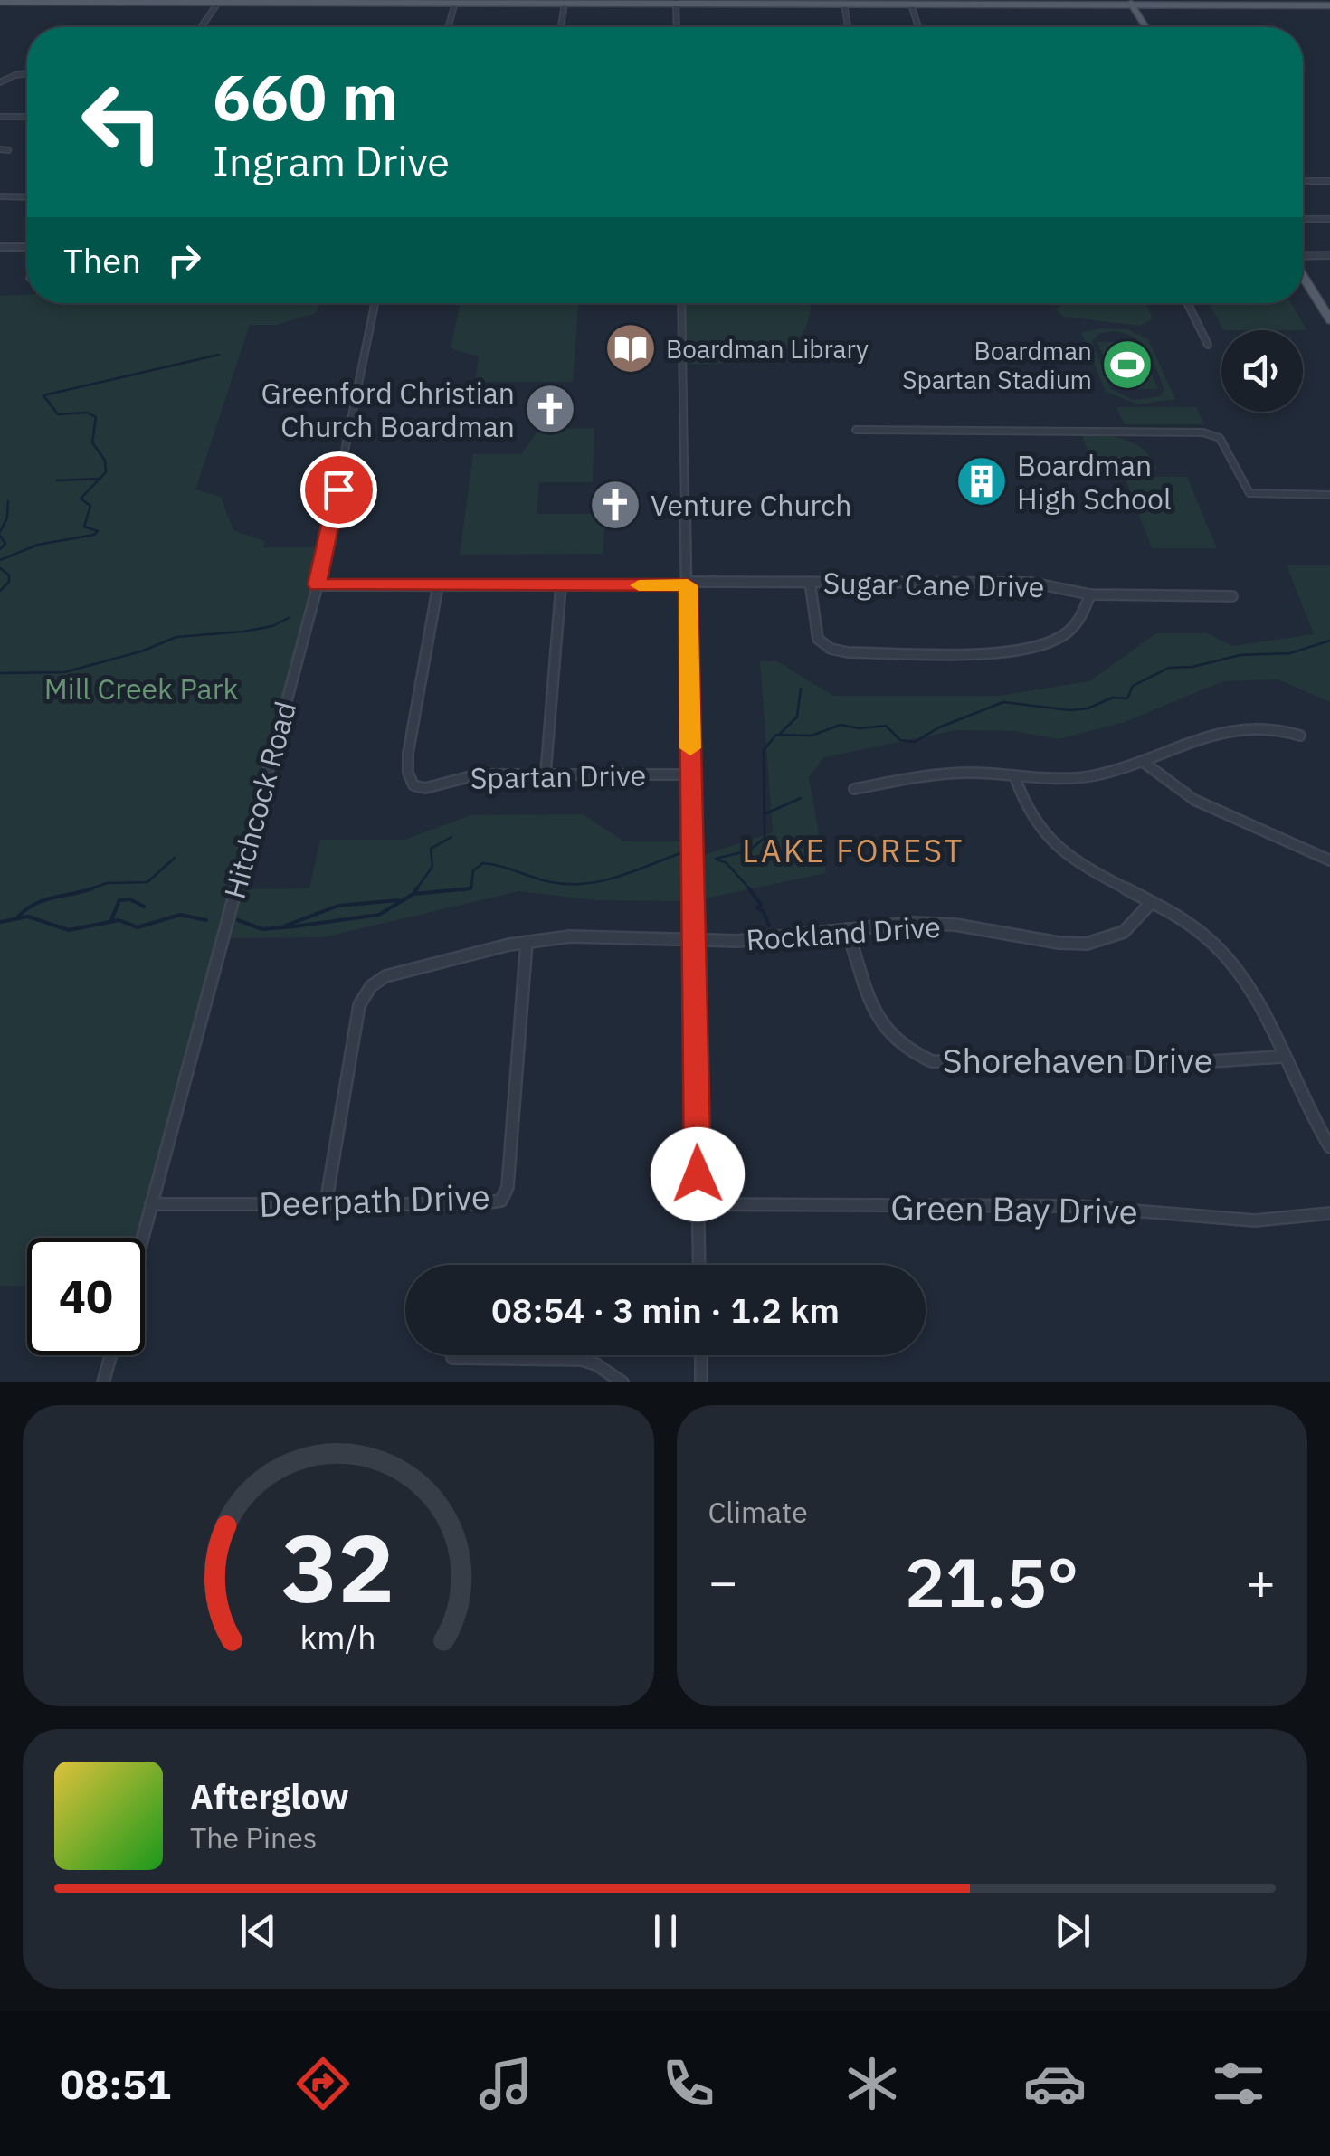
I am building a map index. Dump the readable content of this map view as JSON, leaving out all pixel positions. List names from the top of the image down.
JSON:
{
  "streets": {
    "street": [
      "Sugar Cane Drive",
      "Spartan Drive",
      "Hitchcock Road",
      "Rockland Drive",
      "Shorehaven Drive",
      "Deerpath Drive",
      "Green Bay Drive"
    ]
  },
  "crossings": [
    ["Hitchcock Road", "Deerpath Drive"],
    ["Rockland Drive", "Shorehaven Drive"],
    ["Rockland Drive", "Deerpath Drive"]
  ],
  "districts": ["LAKE FOREST"],
  "parks": ["Mill Creek Park"],
  "places": {
    "library": ["Boardman Library"],
    "sports": ["Boardman Spartan Stadium"],
    "church": ["Greenford Christian Church Boardman", "Venture Church"],
    "building": ["Boardman High School"]
  },
  "page": {
    "turn": ["660 m", "Ingram Drive"],
    "then": "Then",
    "limit": "40",
    "trip": "08:54 · 3 min · 1.2 km",
    "tile": "Climate",
    "heat": ["−", "21.5°", "+"],
    "song": ["Afterglow", "The Pines"],
    "tabs": "08:51",
    "gauge": ["32", "km/h"]
  }
}
